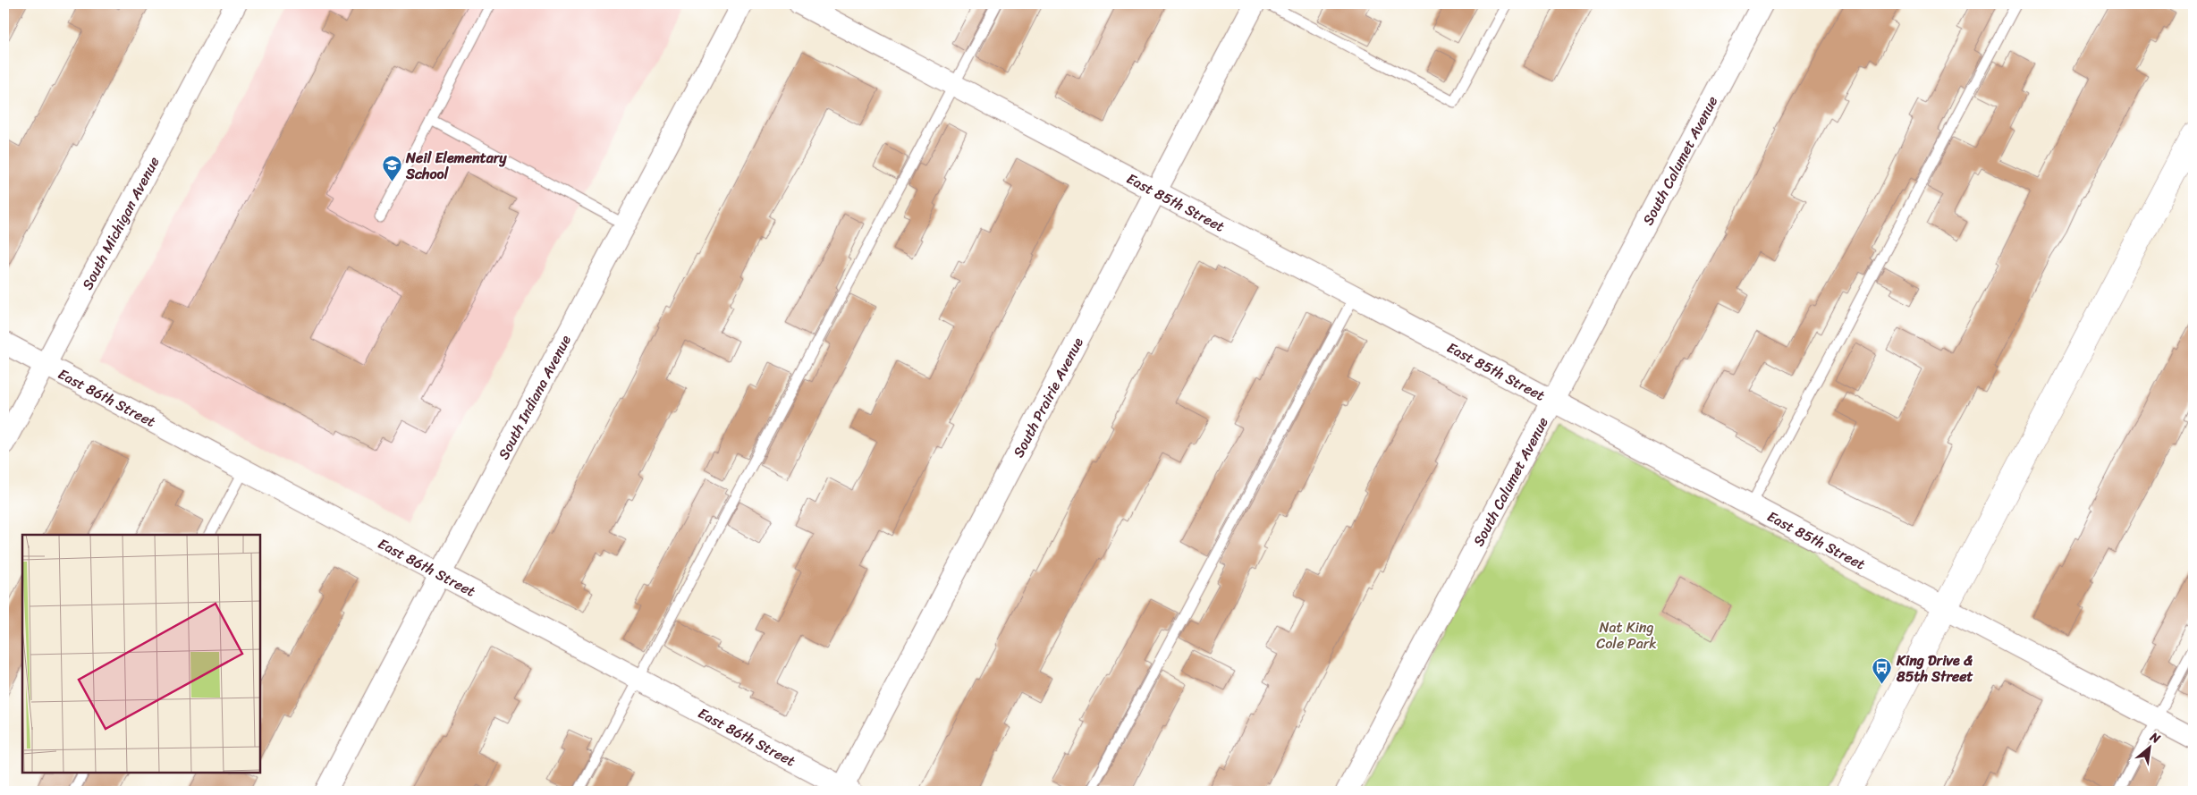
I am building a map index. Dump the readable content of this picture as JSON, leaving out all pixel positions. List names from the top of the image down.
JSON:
{
  "streets": {
    "street": [
      "South Calumet Avenue",
      "East 85th Street",
      "South Michigan Avenue",
      "South Prairie Avenue",
      "East 86th Street",
      "South Indiana Avenue"
    ]
  },
  "crossings": [
    ["South Calumet Avenue", "East 85th Street"],
    ["East 85th Street", "South Prairie Avenue"],
    ["South Michigan Avenue", "East 86th Street"],
    ["South Prairie Avenue", "East 86th Street"],
    ["East 86th Street", "South Indiana Avenue"]
  ],
  "parks": ["Nat King Cole Park"],
  "places": {
    "school or university": ["Neil Elementary School"],
    "bus stop": ["King Drive & 85th Street"]
  },
  "north": "top right"
}
